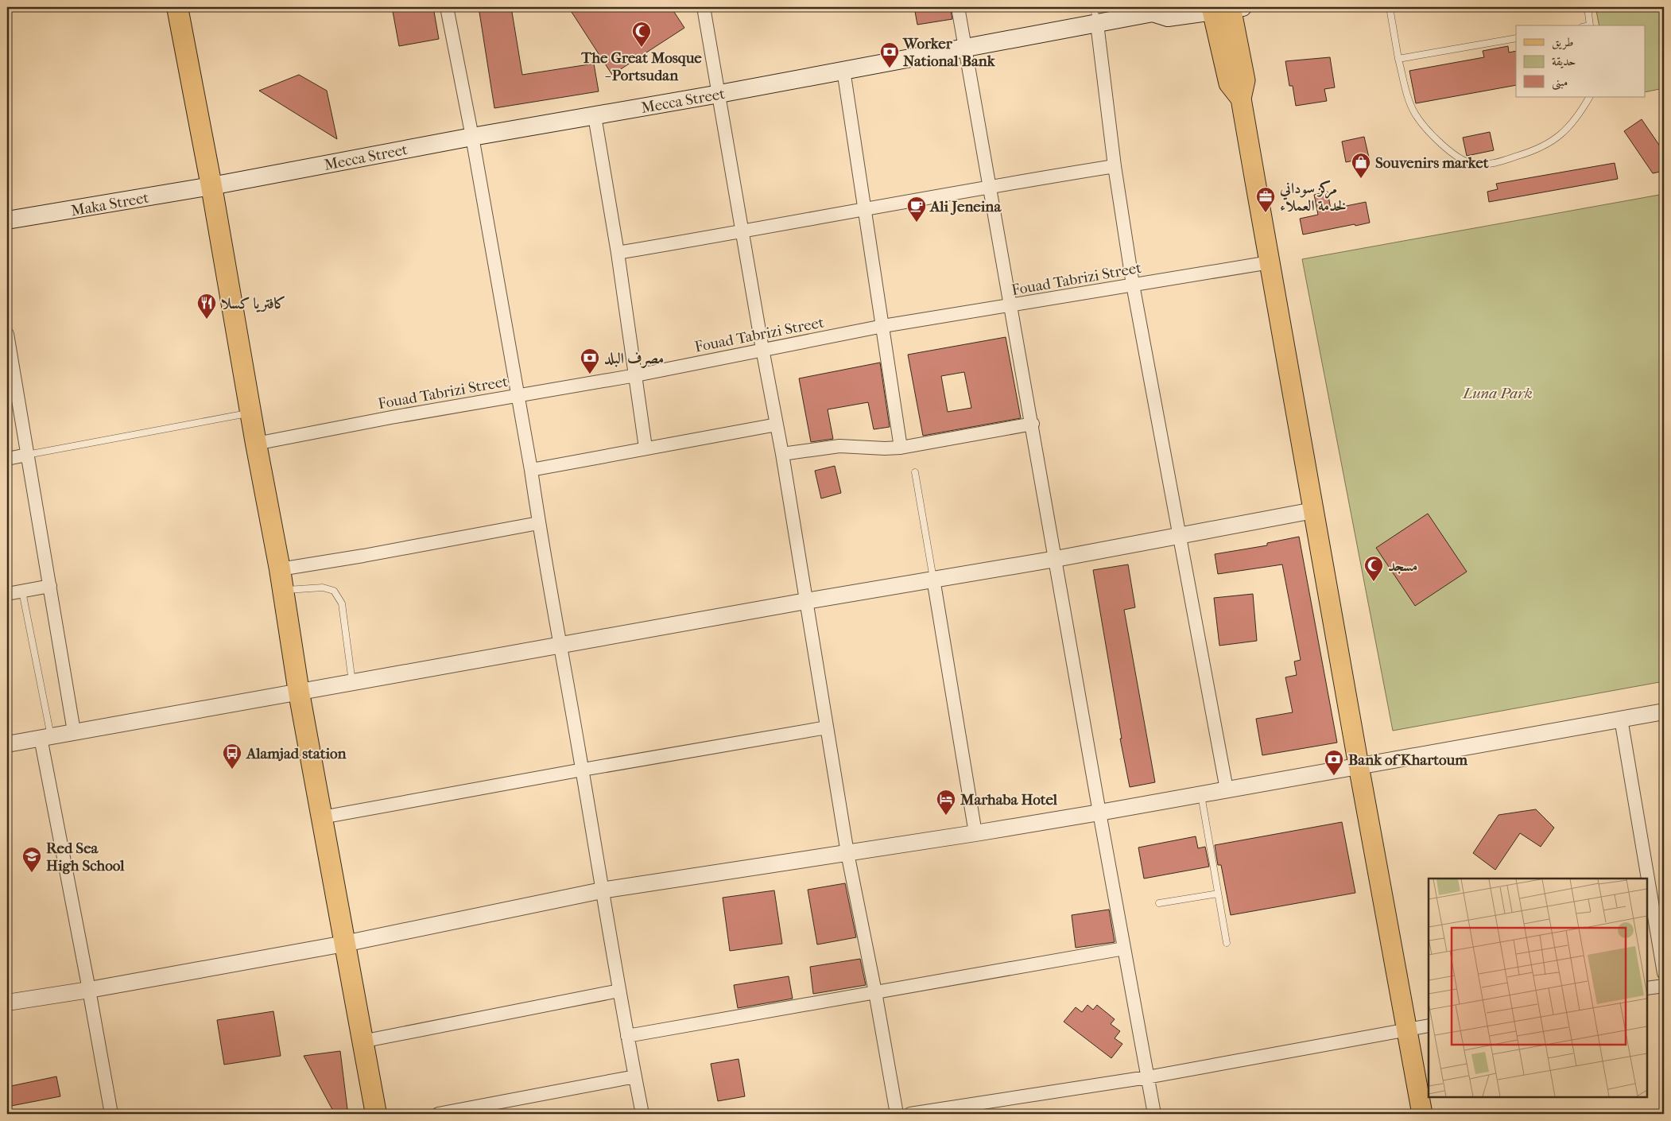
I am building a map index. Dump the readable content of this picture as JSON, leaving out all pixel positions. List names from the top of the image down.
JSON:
{
  "streets": {
    "main road": ["Mecca Street", "Maka Street"],
    "street": ["Fouad Tabrizi Street"]
  },
  "crossings": [
    ["Mecca Street", "Maka Street"]
  ],
  "parks": ["Luna Park"],
  "places": {
    "mosque": ["The Great Mosque - Portsudan", "مسجد"],
    "bank": ["Worker National Bank", "مصرف البلد", "Bank of Khartoum"],
    "shop": ["Souvenirs market"],
    "office": ["مركز سوداني لخدمة العملاء"],
    "cafe": ["Ali Jeneina"],
    "restaurant": ["كافتريا كسلا"],
    "bus stop": ["Alamjad station"],
    "hotel": ["Marhaba Hotel"],
    "school or university": ["Red Sea High School"]
  },
  "legend": ["طريق", "حديقة", "مبنى"]
}
